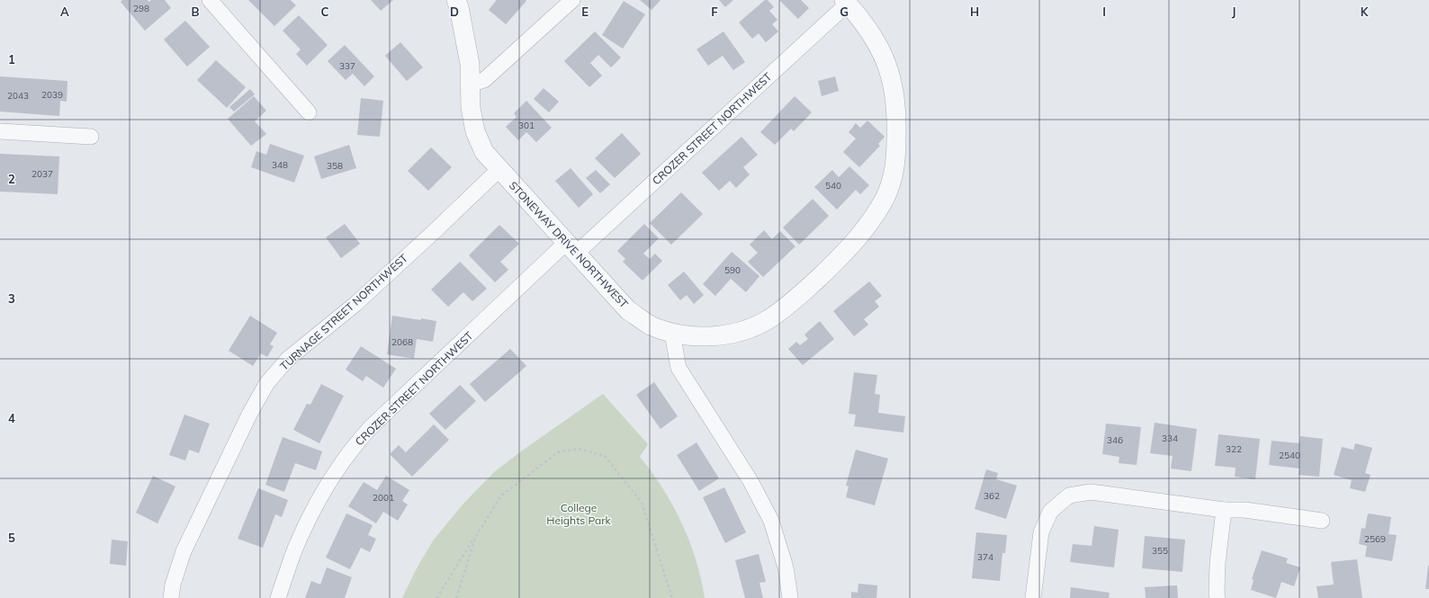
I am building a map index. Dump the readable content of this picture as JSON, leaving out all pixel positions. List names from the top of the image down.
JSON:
{
  "streets": {
    "street": ["CROZER STREET NORTHWEST", "STONEWAY DRIVE NORTHWEST", "TURNAGE STREET NORTHWEST"]
  },
  "crossings": [
    ["CROZER STREET NORTHWEST", "STONEWAY DRIVE NORTHWEST"],
    ["STONEWAY DRIVE NORTHWEST", "TURNAGE STREET NORTHWEST"]
  ],
  "parks": ["College Heights Park"],
  "house_numbers": [
    "298",
    "337",
    "2039",
    "2043",
    "301",
    "348",
    "358",
    "2037",
    "540",
    "590",
    "2068",
    "334",
    "346",
    "322",
    "2540",
    "362",
    "2001",
    "2569",
    "355",
    "374"
  ],
  "grid": {
    "columns": [
      "A",
      "B",
      "C",
      "D",
      "E",
      "F",
      "G",
      "H",
      "I",
      "J",
      "K"
    ],
    "rows": [
      "1",
      "2",
      "3",
      "4",
      "5"
    ]
  }
}
